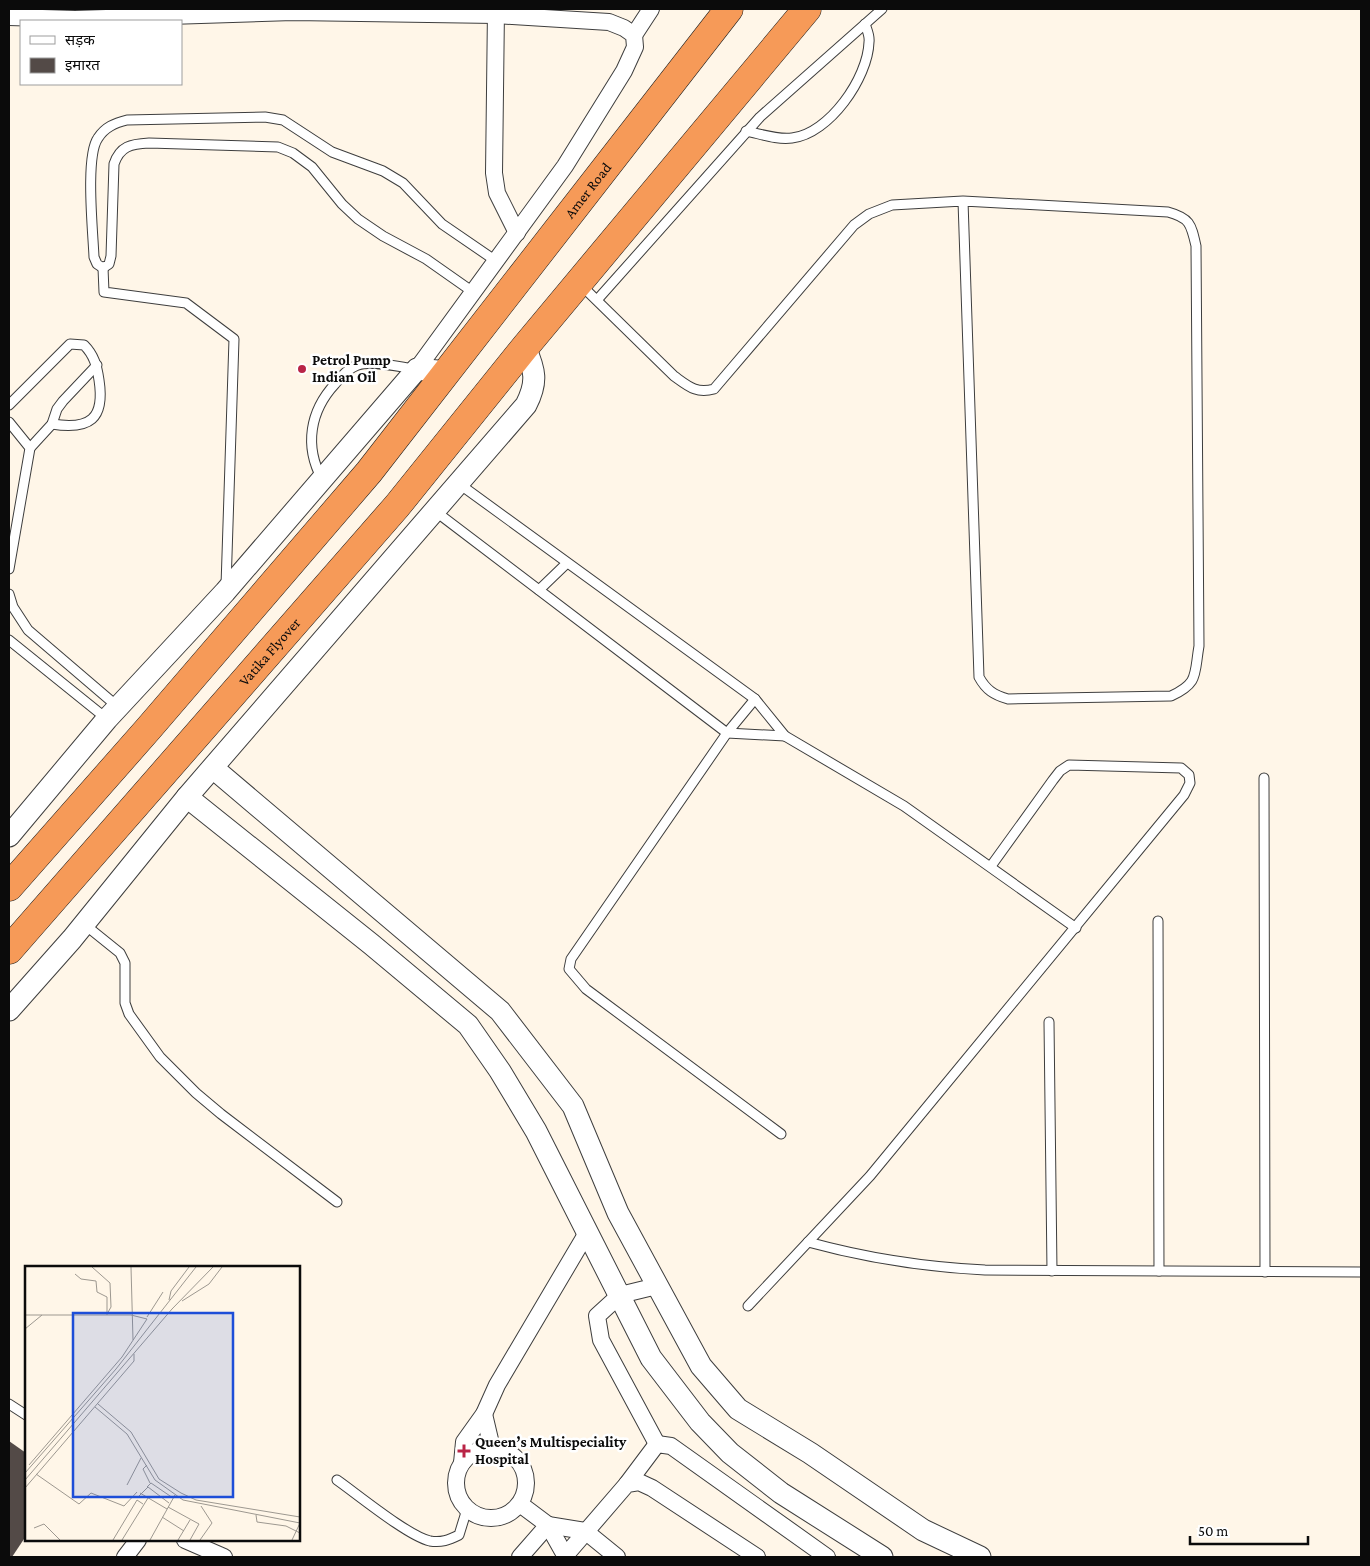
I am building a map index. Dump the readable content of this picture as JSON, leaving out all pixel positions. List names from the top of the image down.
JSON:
{
  "streets": {
    "highway": ["Amer Road", "Vatika Flyover"]
  },
  "places": {
    "other": ["Petrol Pump Indian Oil"],
    "health": ["Queen’s Multispeciality Hospital"]
  },
  "legend": ["सड़क", "इमारत"],
  "scale_bar": "50 m"
}
